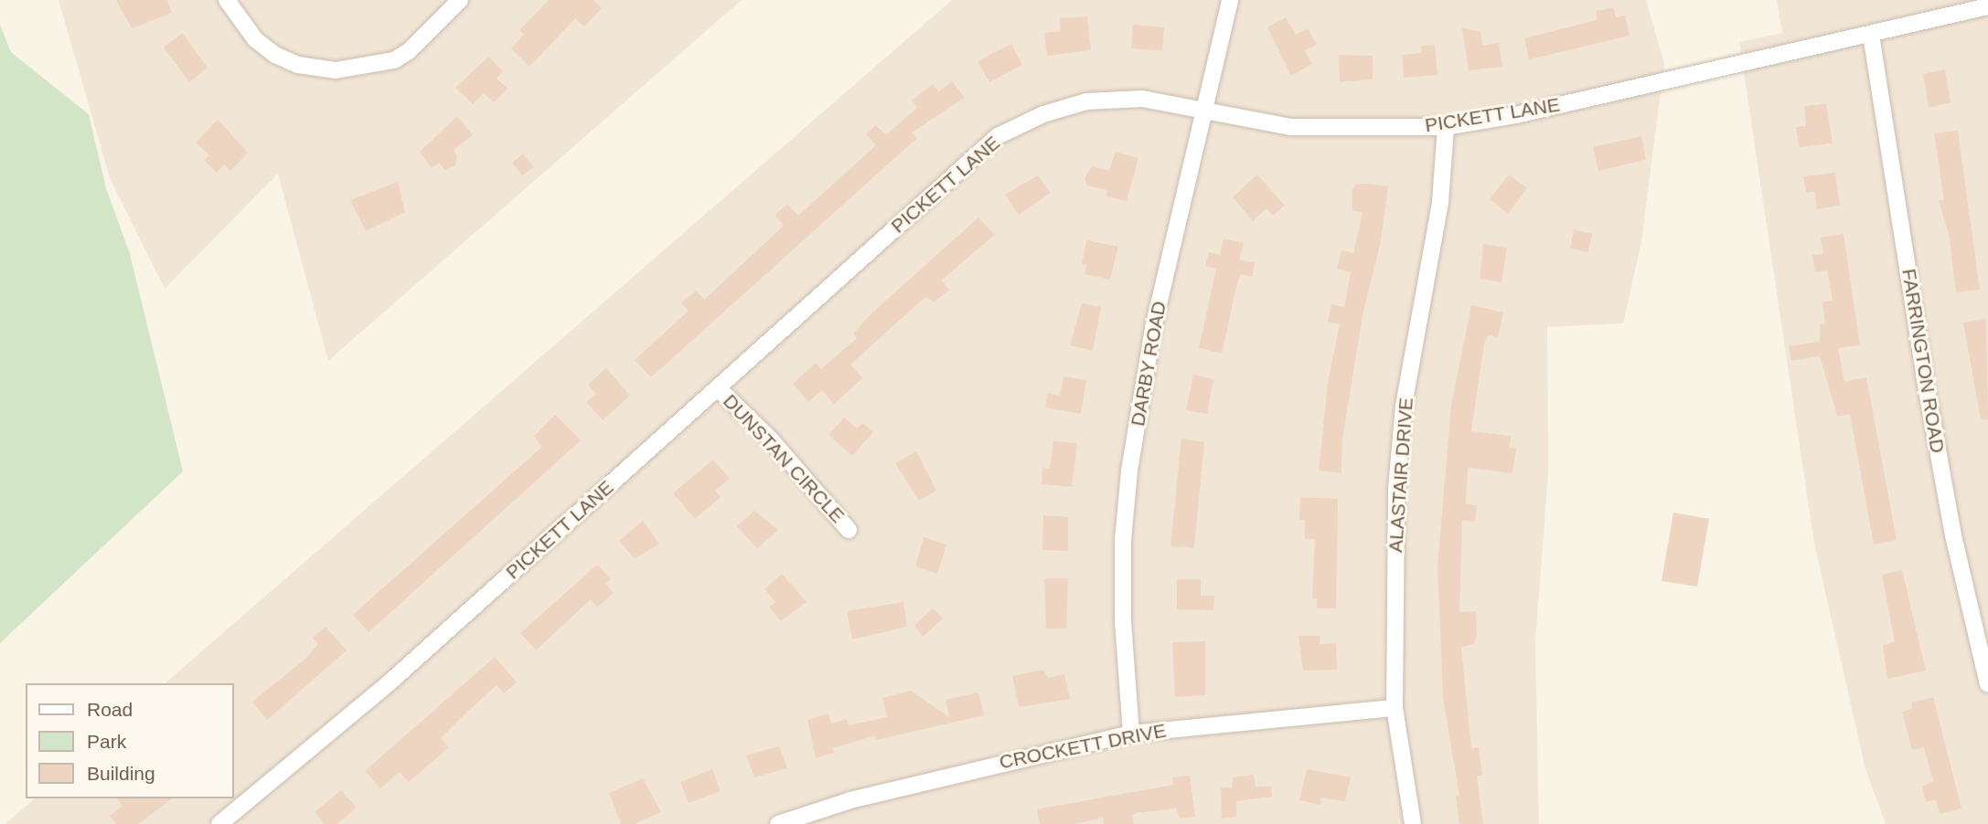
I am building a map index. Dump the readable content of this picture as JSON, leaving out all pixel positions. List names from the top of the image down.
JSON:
{
  "streets": {
    "street": [
      "PICKETT LANE",
      "FARRINGTON ROAD",
      "DARBY ROAD",
      "DUNSTAN CIRCLE",
      "ALASTAIR DRIVE",
      "CROCKETT DRIVE"
    ]
  },
  "crossings": [
    ["PICKETT LANE", "FARRINGTON ROAD"],
    ["PICKETT LANE", "DARBY ROAD"],
    ["PICKETT LANE", "DUNSTAN CIRCLE"],
    ["PICKETT LANE", "ALASTAIR DRIVE"],
    ["DARBY ROAD", "CROCKETT DRIVE"],
    ["ALASTAIR DRIVE", "CROCKETT DRIVE"]
  ],
  "legend": ["Road", "Park", "Building"]
}
